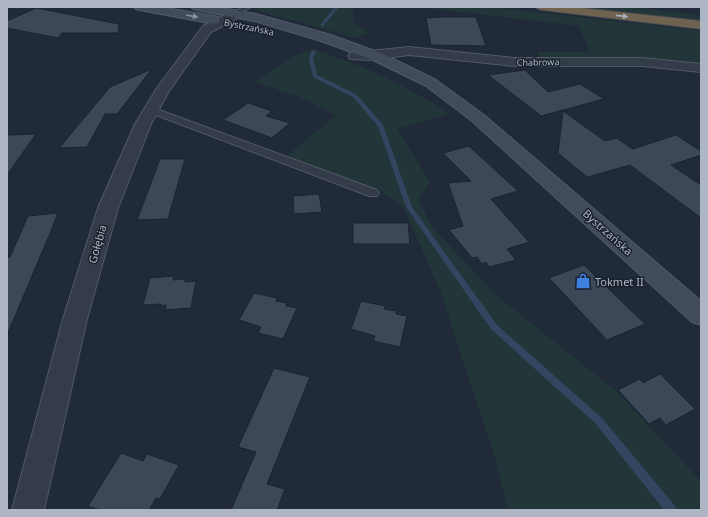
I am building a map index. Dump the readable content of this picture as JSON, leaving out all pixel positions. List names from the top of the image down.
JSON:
{
  "streets": {
    "main road": ["Bystrzańska"],
    "street": ["Chabrowa", "Gołębia"]
  },
  "crossings": [
    ["Bystrzańska", "Chabrowa"],
    ["Bystrzańska", "Gołębia"]
  ],
  "places": {
    "shop": ["Tokmet II"]
  }
}
